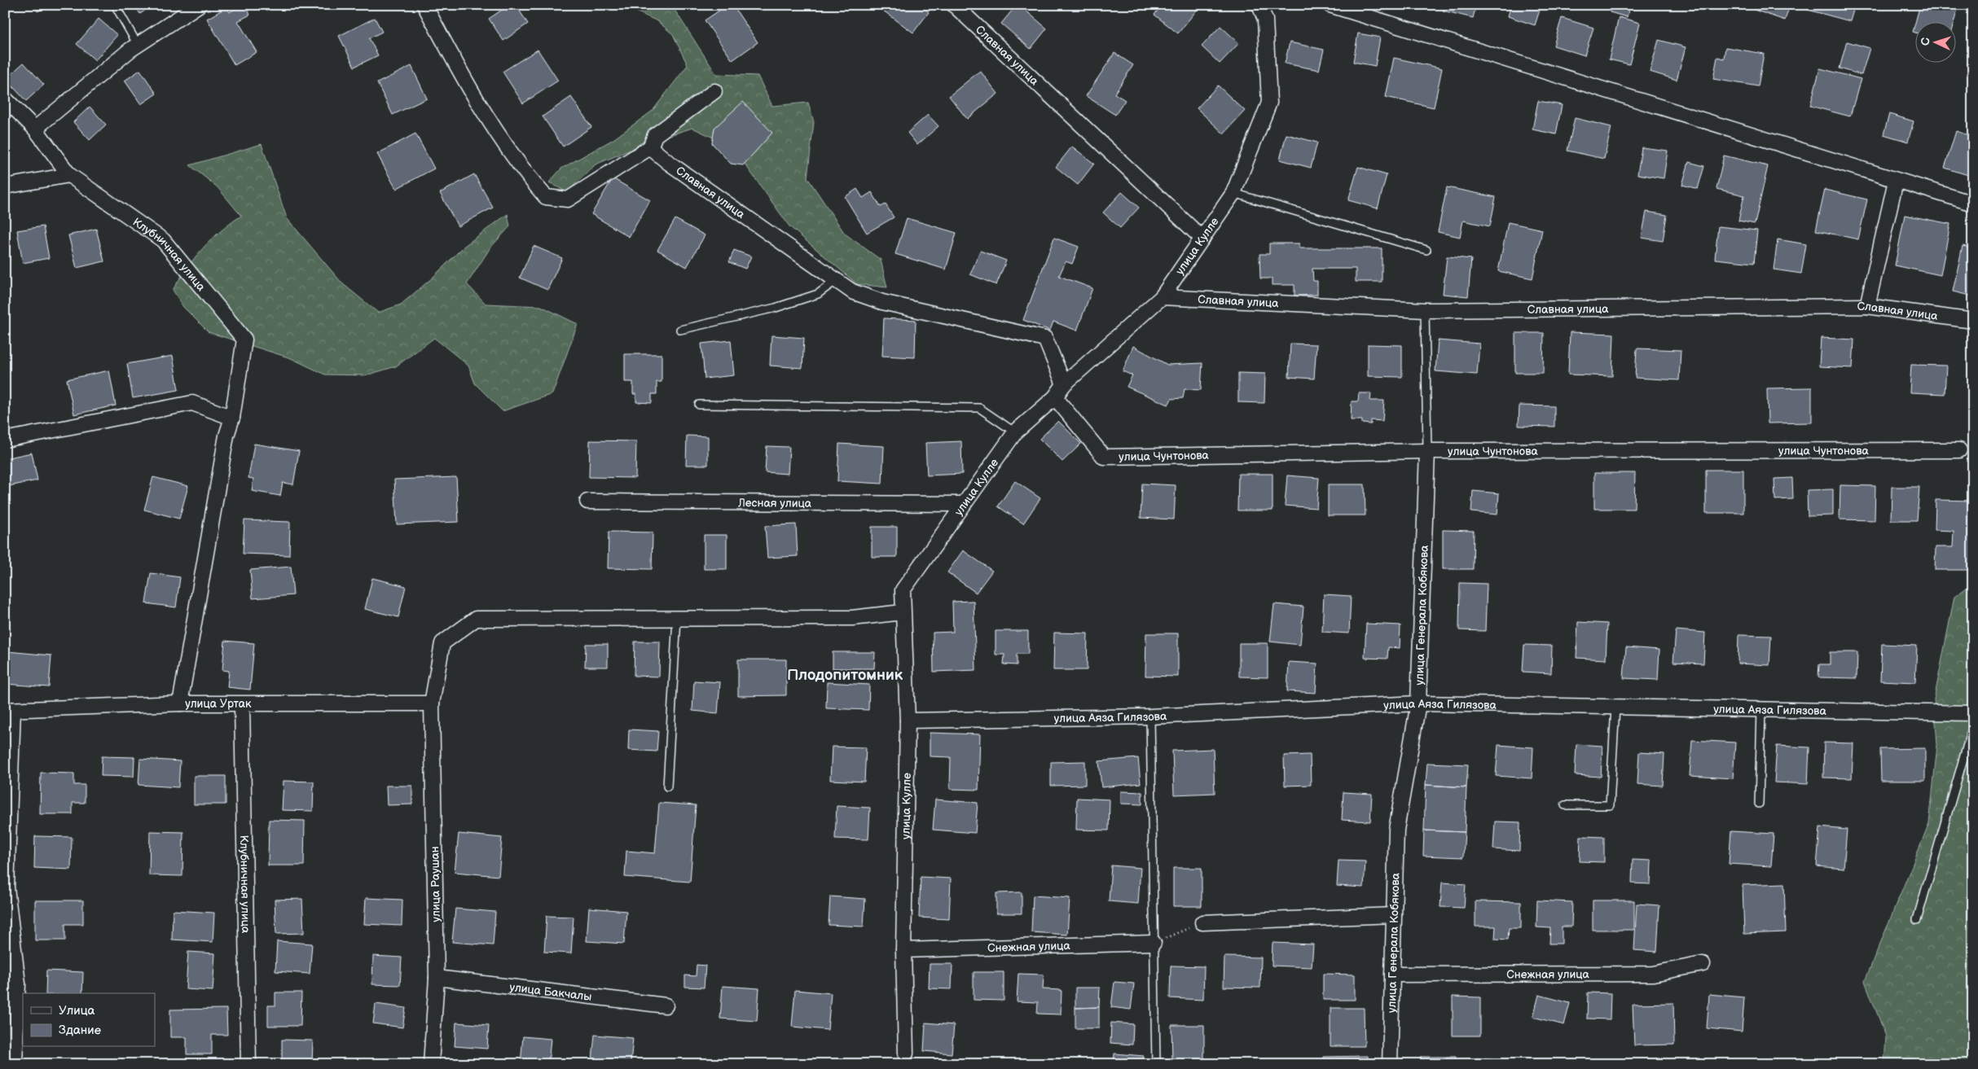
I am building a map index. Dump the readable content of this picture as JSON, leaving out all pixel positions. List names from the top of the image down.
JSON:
{
  "streets": {
    "street": [
      "Славная улица",
      "улица Кулле",
      "Клубничная улица",
      "улица Чунтонова",
      "Лесная улица",
      "улица Генерала Кобякова",
      "улица Уртак",
      "улица Аяза Гилязова",
      "улица Раушан",
      "Снежная улица",
      "улица Бакчалы"
    ]
  },
  "crossings": [
    ["Славная улица", "улица Кулле"],
    ["Славная улица", "улица Генерала Кобякова"],
    ["улица Кулле", "улица Чунтонова"],
    ["улица Кулле", "Лесная улица"],
    ["улица Кулле", "улица Аяза Гилязова"],
    ["улица Кулле", "улица Раушан"],
    ["улица Кулле", "Снежная улица"],
    ["Клубничная улица", "улица Уртак"],
    ["улица Чунтонова", "улица Генерала Кобякова"],
    ["улица Генерала Кобякова", "улица Аяза Гилязова"],
    ["улица Генерала Кобякова", "Снежная улица"],
    ["улица Уртак", "улица Раушан"],
    ["улица Раушан", "улица Бакчалы"]
  ],
  "districts": ["Плодопитомник"],
  "legend": ["Улица", "Здание"],
  "north": "left"
}
